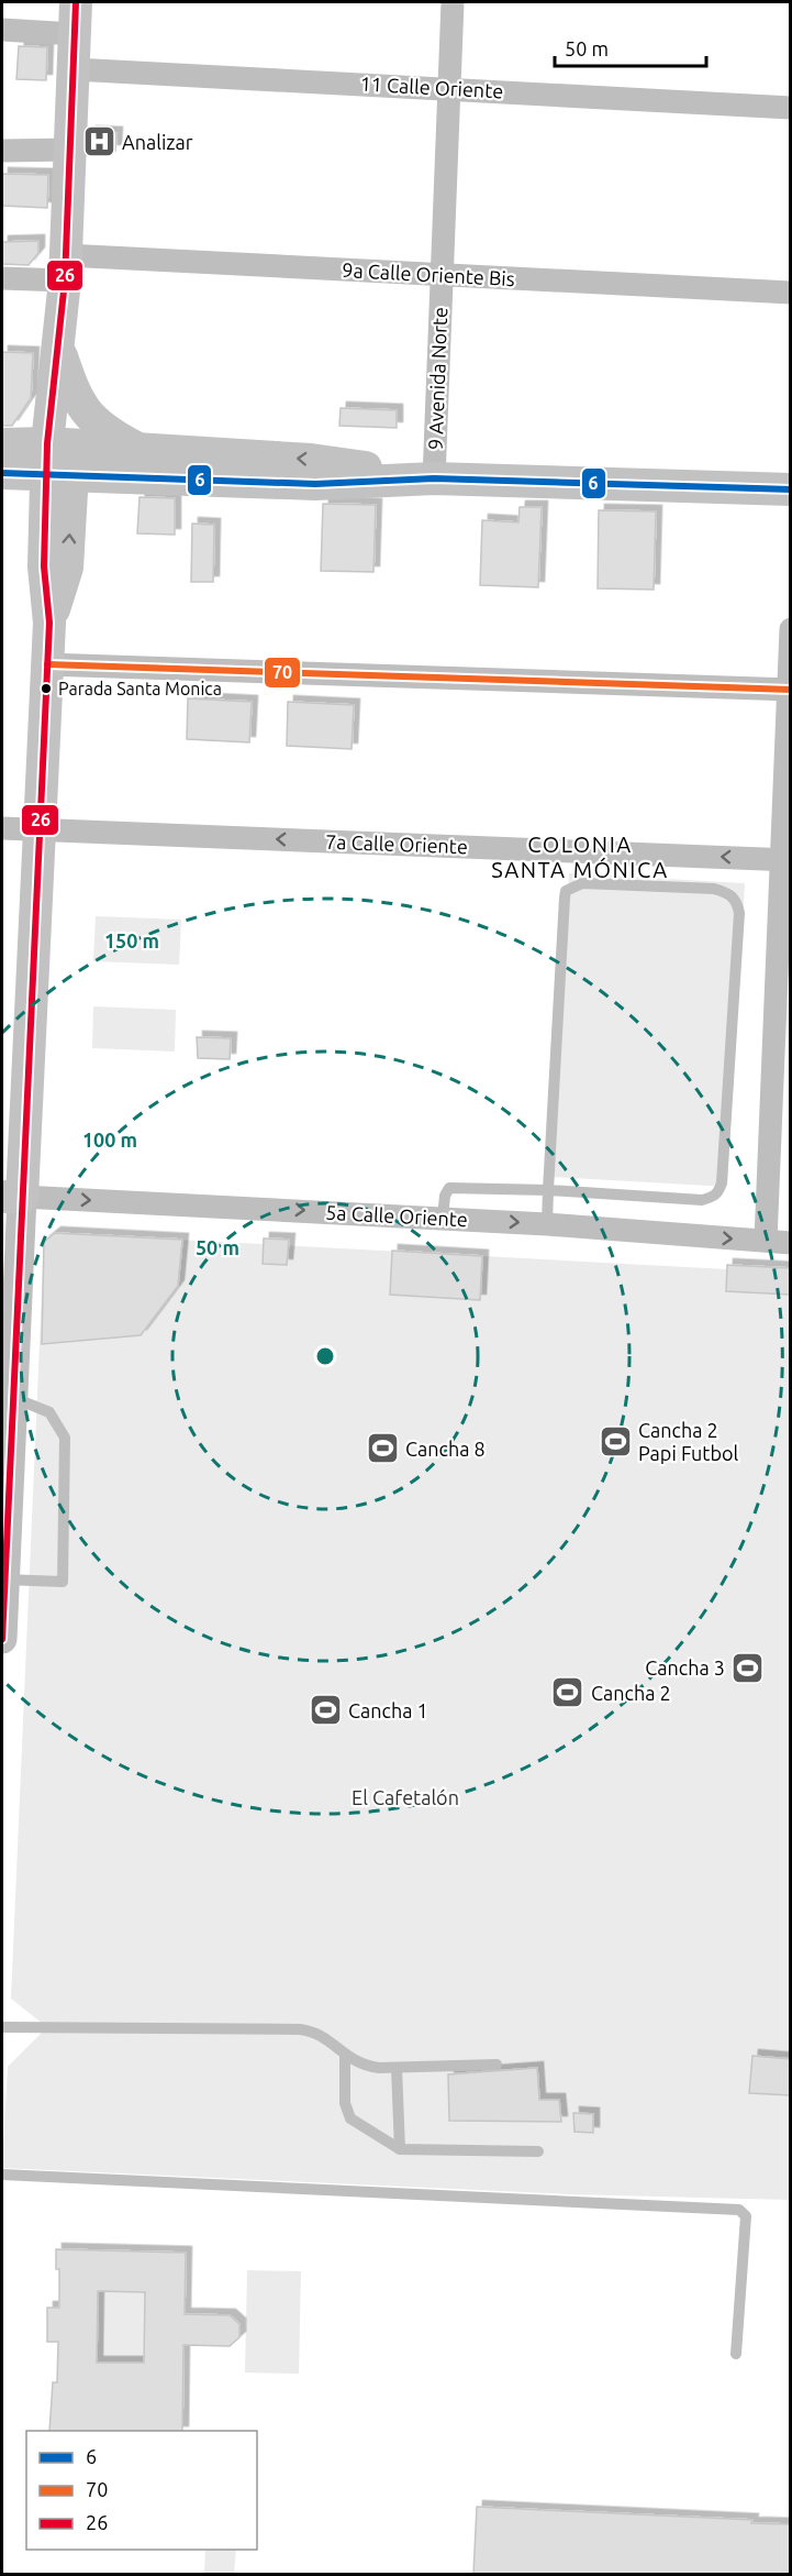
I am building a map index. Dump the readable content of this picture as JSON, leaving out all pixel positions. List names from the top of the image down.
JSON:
{
  "streets": {
    "street": [
      "11 Calle Oriente",
      "9a Calle Oriente Bis",
      "9 Avenida Norte",
      "7a Calle Oriente",
      "5a Calle Oriente"
    ]
  },
  "crossings": [
    ["11 Calle Oriente", "9 Avenida Norte"],
    ["9a Calle Oriente Bis", "9 Avenida Norte"]
  ],
  "one_way": ["5a Calle Oriente"],
  "districts": ["COLONIA SANTA MÓNICA"],
  "parks": ["El Cafetalón"],
  "places": {
    "hospital": ["Analizar"],
    "other": ["Parada Santa Monica"],
    "sports": [
      "Cancha 2 Papi Futbol",
      "Cancha 8",
      "Cancha 3",
      "Cancha 2",
      "Cancha 1"
    ]
  },
  "lines": ["transit line 26", "transit line 6", "transit line 70"],
  "legend": ["6", "70", "26"],
  "scale_bar": "50 m",
  "rings": ["150 m", "100 m", "50 m"]
}
